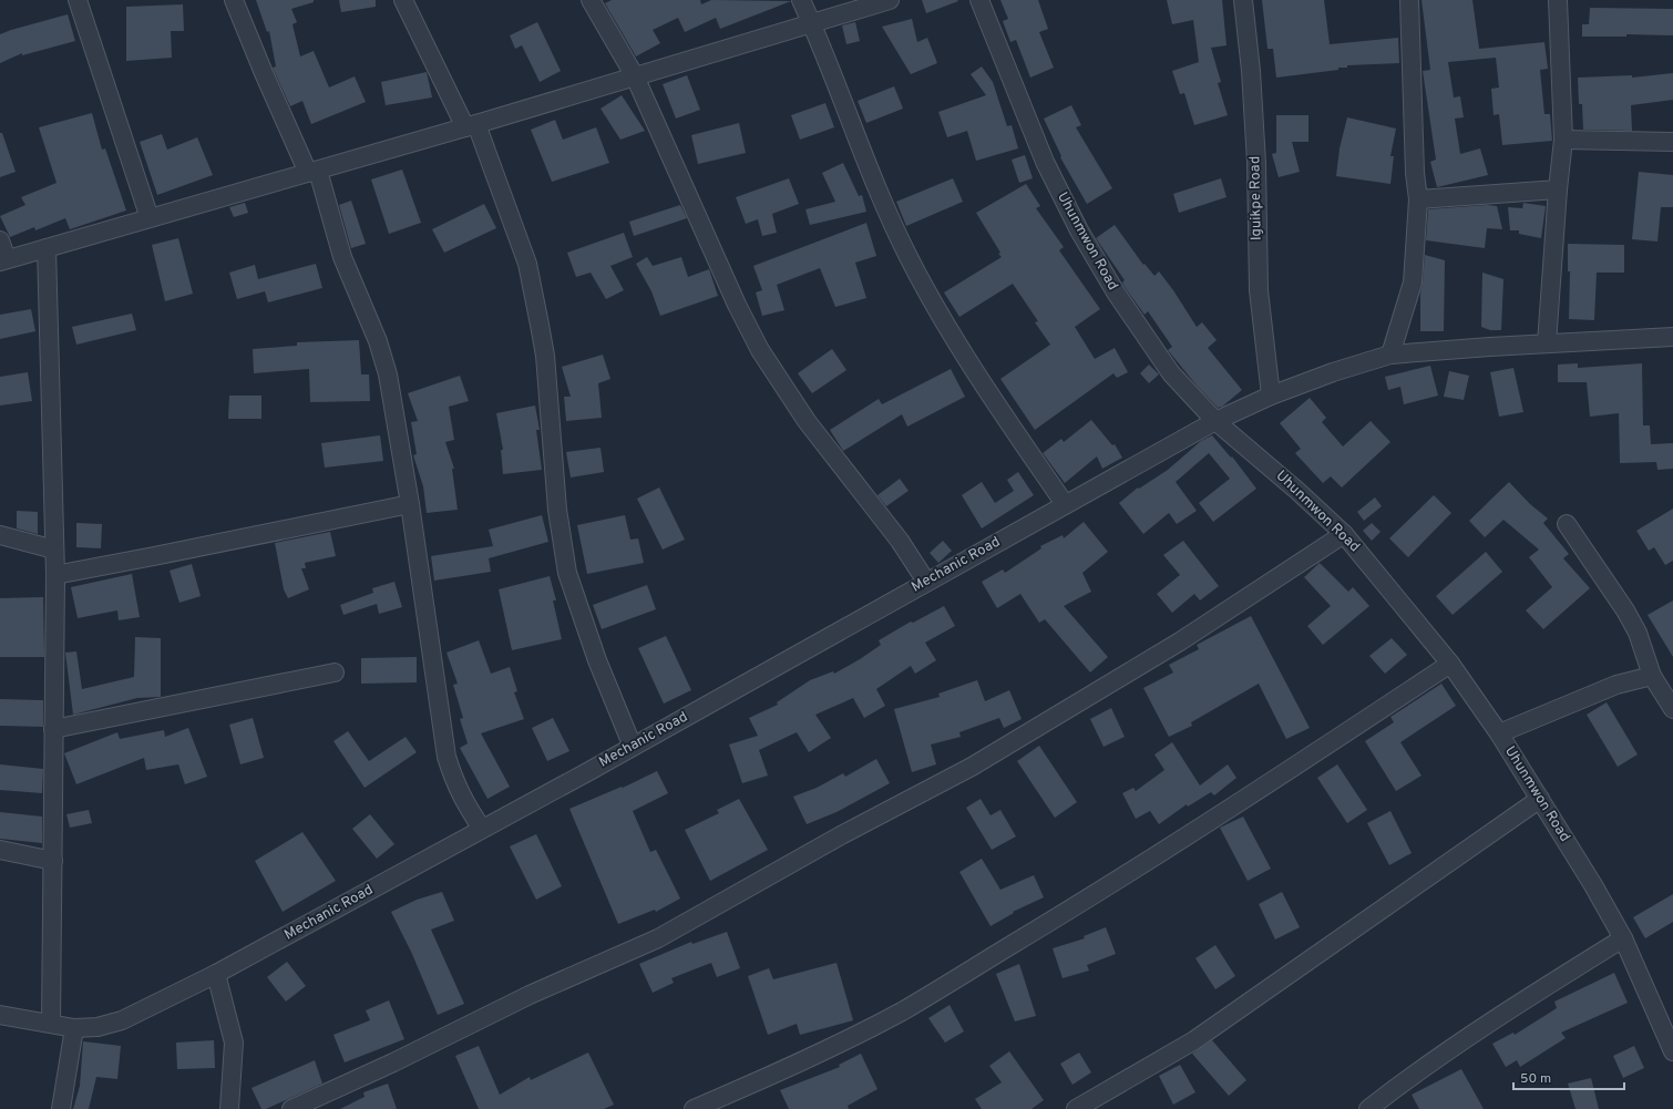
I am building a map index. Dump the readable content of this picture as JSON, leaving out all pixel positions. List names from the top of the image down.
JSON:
{
  "streets": {
    "street": ["Iguikpe Road", "Uhunmwon Road", "Mechanic Road"]
  },
  "crossings": [
    ["Iguikpe Road", "Mechanic Road"],
    ["Uhunmwon Road", "Mechanic Road"]
  ],
  "scale_bar": "50 m"
}
